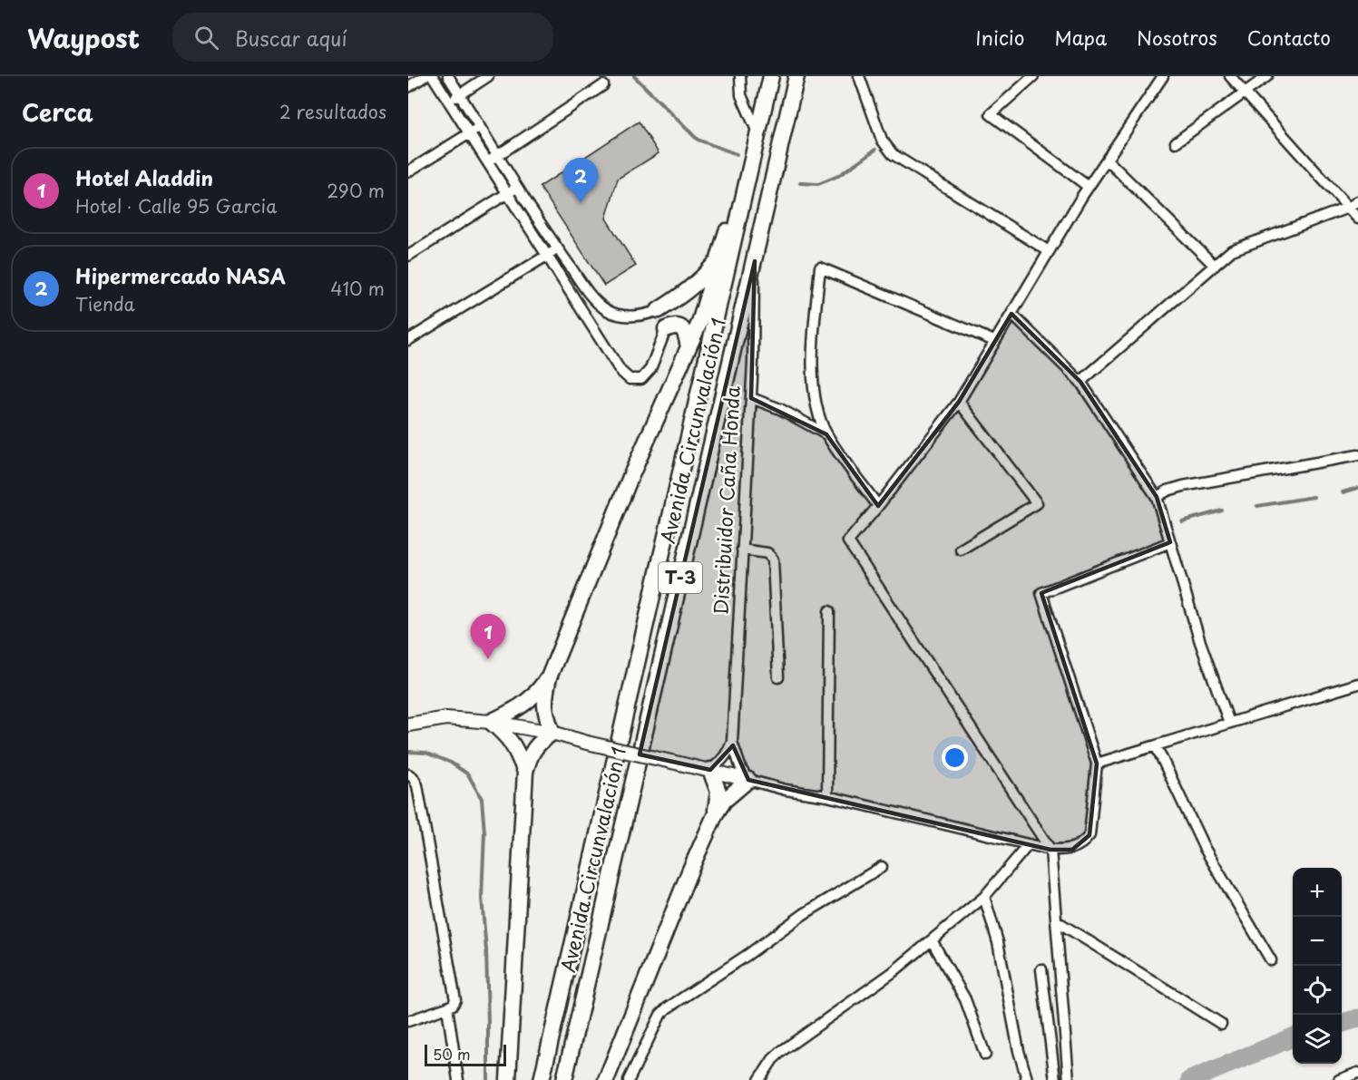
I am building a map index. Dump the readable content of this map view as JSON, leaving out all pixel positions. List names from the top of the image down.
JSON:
{
  "streets": {
    "main road": ["Avenida Circunvalación 1", "T-3"],
    "street": ["Distribuidor Caña Honda"]
  },
  "crossings": [
    ["Avenida Circunvalación 1", "Distribuidor Caña Honda"]
  ],
  "scale_bar": "50 m",
  "page": {
    "header": "Waypost",
    "search": "Buscar aquí",
    "nav": [
      "Inicio",
      "Mapa",
      "Nosotros",
      "Contacto"
    ],
    "heading": ["Cerca", "2 resultados"],
    "list": [
      {
        "mark": "1",
        "name": "Hotel Aladdin",
        "note": "Hotel · Calle 95 Garcia",
        "value": "290 m"
      },
      {
        "mark": "2",
        "name": "Hipermercado NASA",
        "note": "Tienda",
        "value": "410 m"
      }
    ],
    "pins": ["2", "1"],
    "map_buttons": ["+", "−"],
    "scale": "50 m"
  }
}
